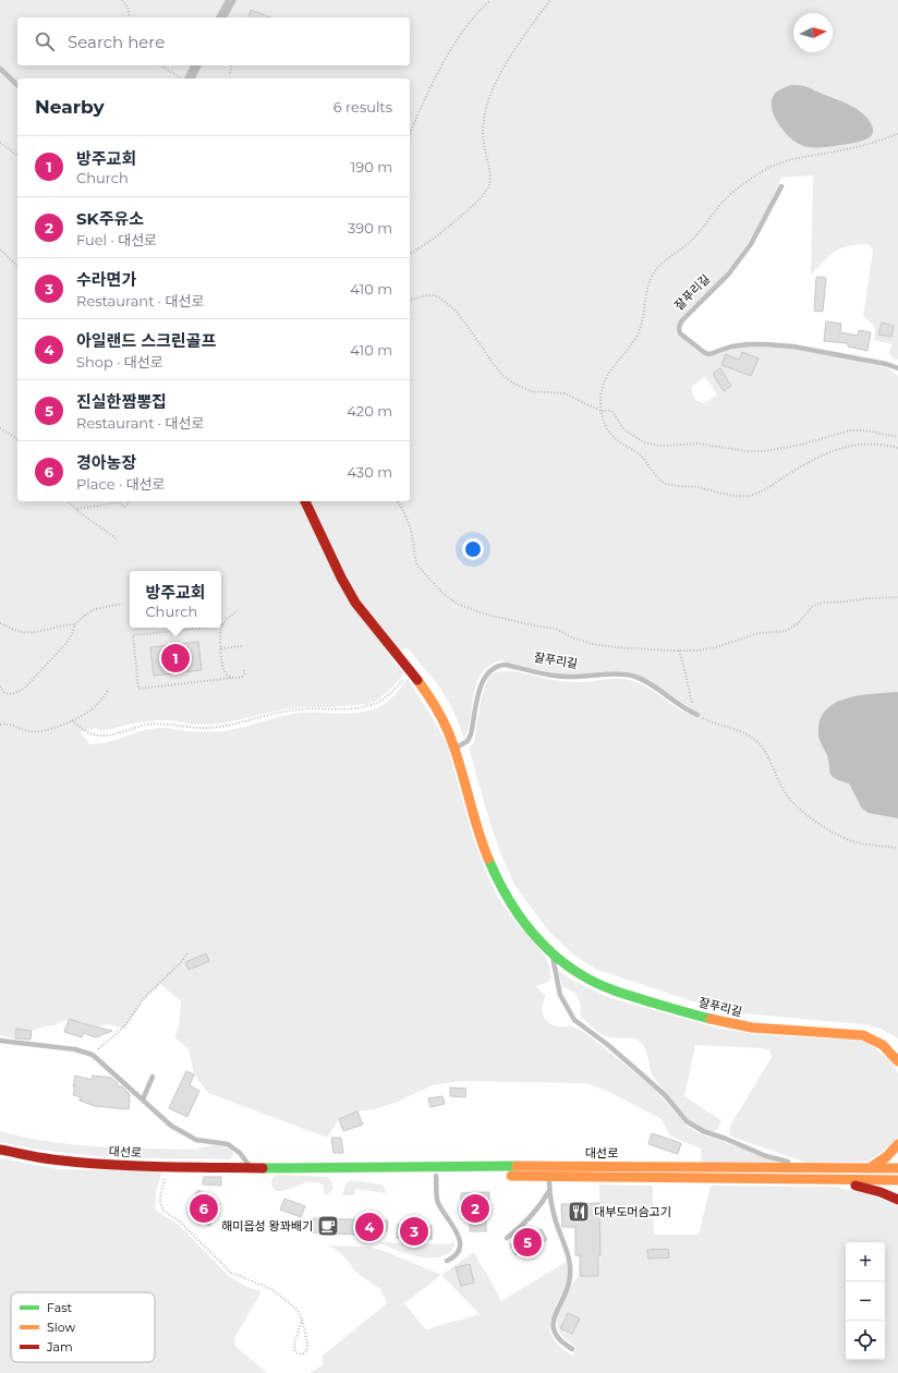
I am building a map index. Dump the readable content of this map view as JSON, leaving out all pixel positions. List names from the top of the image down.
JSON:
{
  "streets": {
    "street": ["잘푸리길", "대선로"]
  },
  "crossings": [
    ["잘푸리길", "대선로"]
  ],
  "places": {
    "restaurant": ["대부도머슴고기"],
    "cafe": ["해미읍성 왕꽈배기"]
  },
  "legend": ["Fast", "Slow", "Jam"],
  "north": "right",
  "page": {
    "search": "Search here",
    "heading": ["Nearby", "6 results"],
    "list": [
      {
        "mark": "1",
        "name": "방주교회",
        "note": "Church",
        "value": "190 m"
      },
      {
        "mark": "2",
        "name": "SK주유소",
        "note": "Fuel · 대선로",
        "value": "390 m"
      },
      {
        "mark": "3",
        "name": "수라면가",
        "note": "Restaurant · 대선로",
        "value": "410 m"
      },
      {
        "mark": "4",
        "name": "아일랜드 스크린골프",
        "note": "Shop · 대선로",
        "value": "410 m"
      },
      {
        "mark": "5",
        "name": "진실한짬뽕집",
        "note": "Restaurant · 대선로",
        "value": "420 m"
      },
      {
        "mark": "6",
        "name": "경아농장",
        "note": "Place · 대선로",
        "value": "430 m"
      }
    ],
    "popup": ["방주교회", "Church"],
    "pins": [
      "1",
      "2",
      "6",
      "4",
      "3",
      "5"
    ],
    "map_buttons": ["+", "−"]
  }
}
